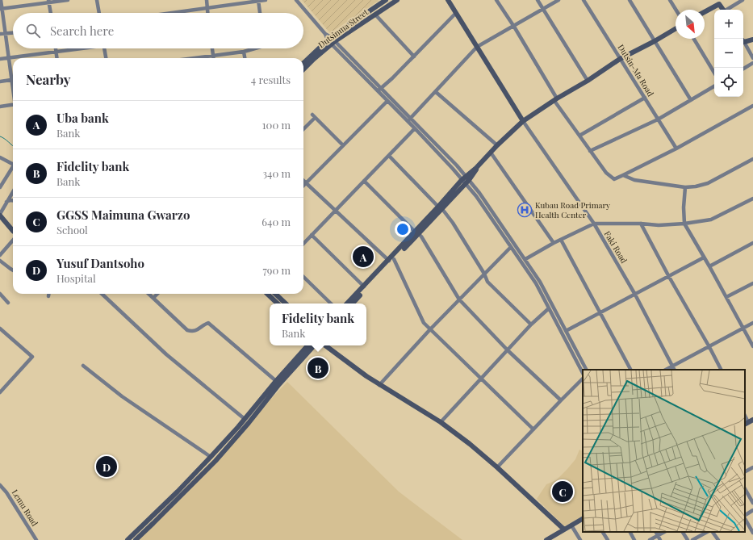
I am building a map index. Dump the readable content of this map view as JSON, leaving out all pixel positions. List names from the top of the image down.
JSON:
{
  "streets": {
    "street": [
      "Dutsinma Street",
      "Dutsin-Ma Road",
      "Faki Road",
      "Lemu Road"
    ]
  },
  "places": {
    "hospital": ["Kubau Road Primary Health Center"]
  },
  "north": "bottom right",
  "page": {
    "map_buttons": ["+", "−"],
    "search": "Search here",
    "heading": ["Nearby", "4 results"],
    "list": [
      {
        "mark": "A",
        "name": "Uba bank",
        "note": "Bank",
        "value": "100 m"
      },
      {
        "mark": "B",
        "name": "Fidelity bank",
        "note": "Bank",
        "value": "340 m"
      },
      {
        "mark": "C",
        "name": "GGSS Maimuna Gwarzo",
        "note": "School",
        "value": "640 m"
      },
      {
        "mark": "D",
        "name": "Yusuf Dantsoho",
        "note": "Hospital",
        "value": "790 m"
      }
    ],
    "pins": [
      "A",
      "B",
      "D",
      "C"
    ],
    "popup": ["Fidelity bank", "Bank"]
  }
}
